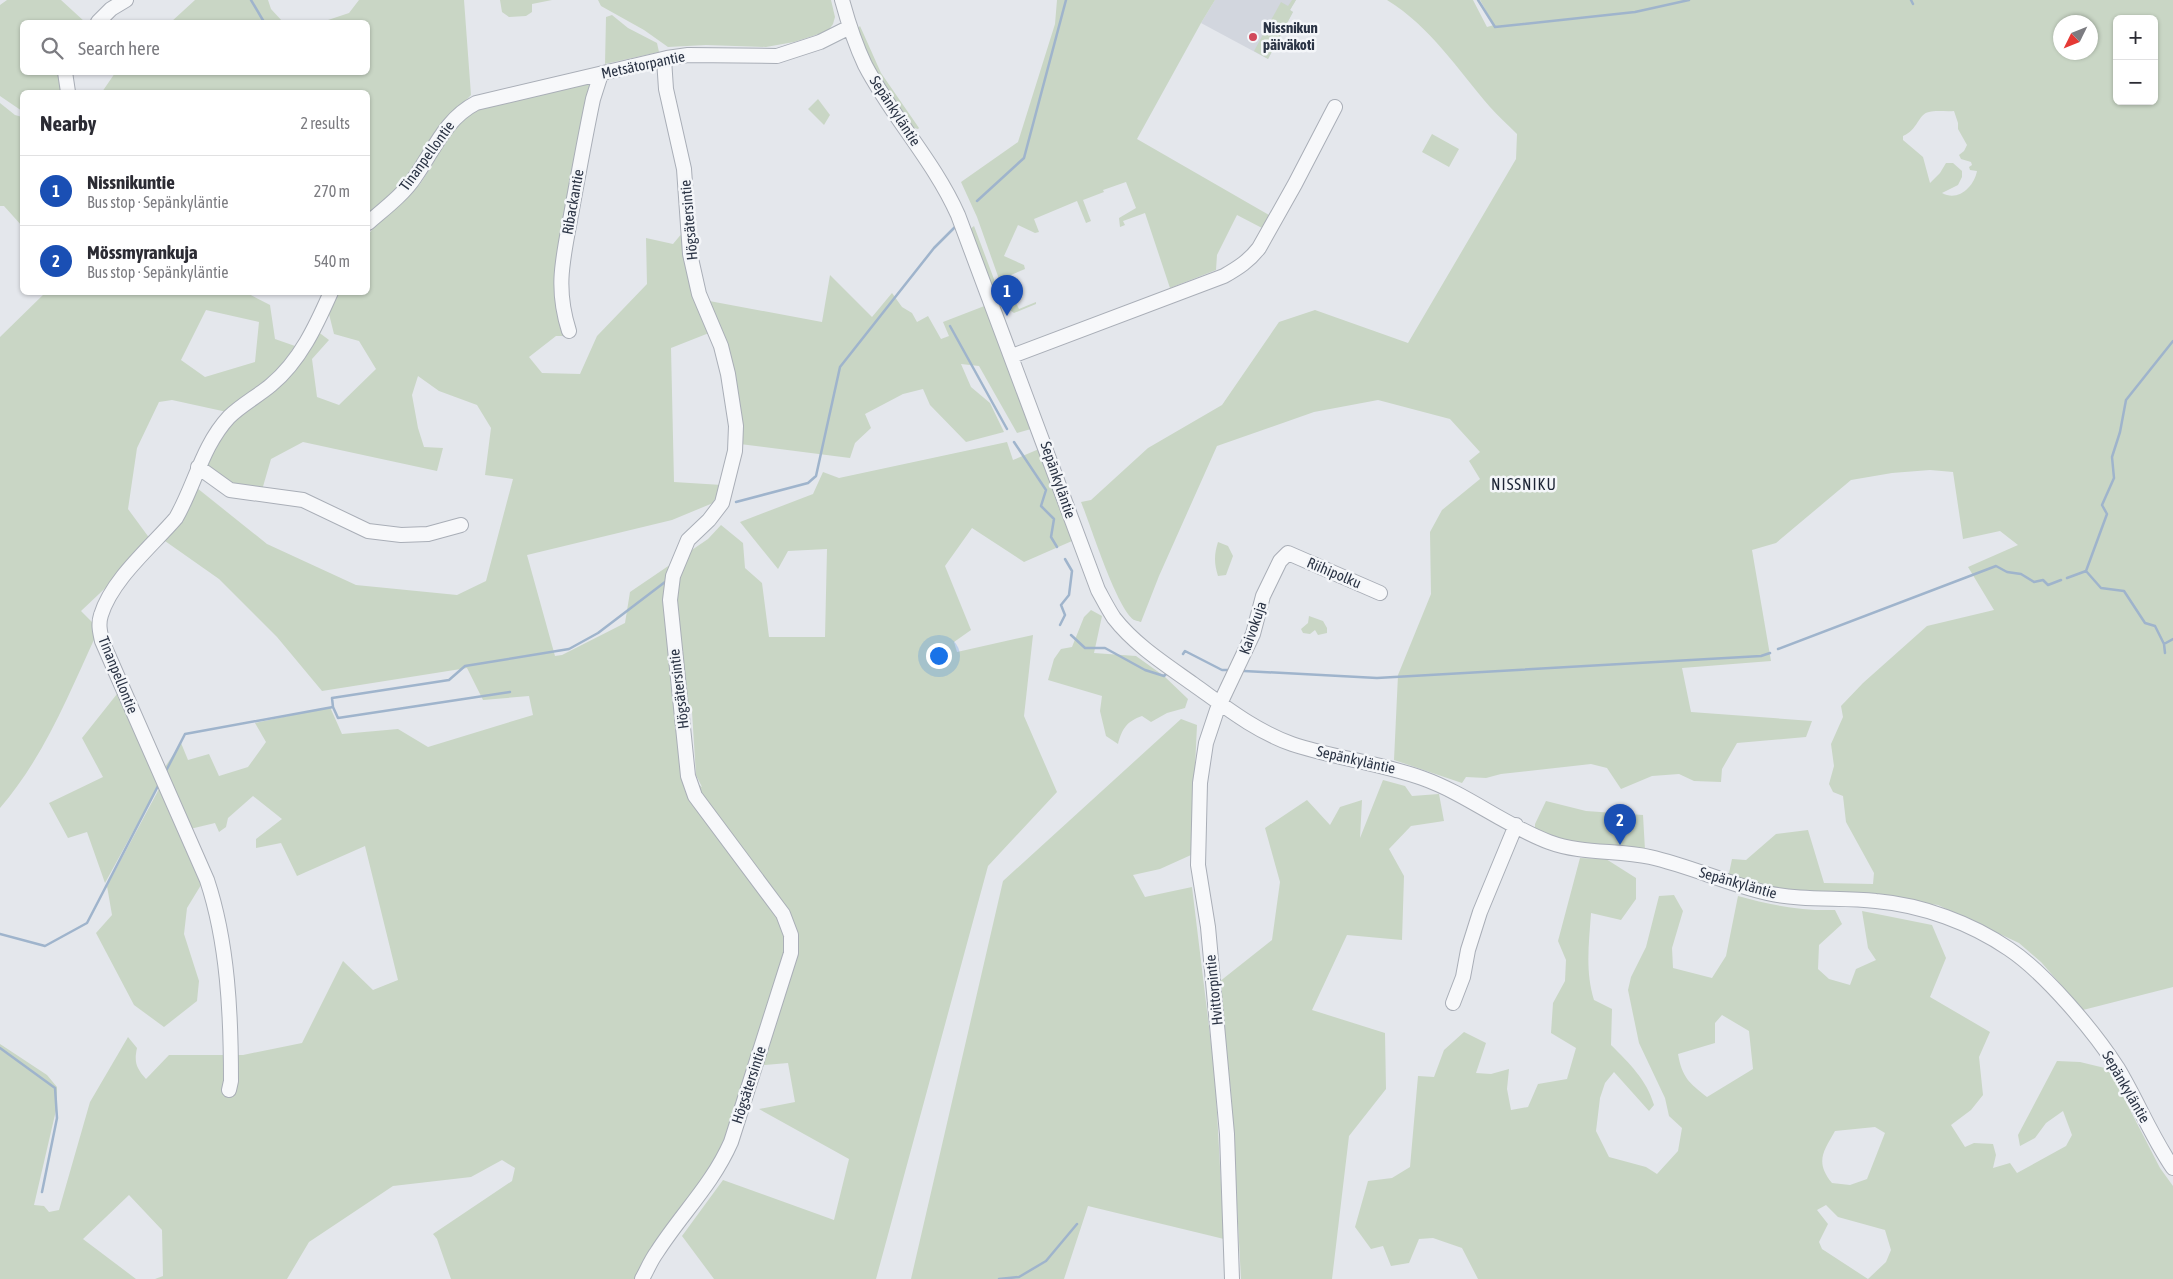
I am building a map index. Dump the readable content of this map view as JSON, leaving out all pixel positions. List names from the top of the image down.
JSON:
{
  "streets": {
    "street": [
      "Metsätorpantie",
      "Sepänkyläntie",
      "Tinanpellontie",
      "Ribackantie",
      "Högsätersintie",
      "Riihipolku",
      "Kaivokuja",
      "Hvittorpintie"
    ]
  },
  "crossings": [
    ["Metsätorpantie", "Sepänkyläntie"],
    ["Metsätorpantie", "Tinanpellontie"],
    ["Metsätorpantie", "Ribackantie"],
    ["Metsätorpantie", "Högsätersintie"],
    ["Sepänkyläntie", "Kaivokuja"],
    ["Sepänkyläntie", "Hvittorpintie"],
    ["Riihipolku", "Kaivokuja"],
    ["Kaivokuja", "Hvittorpintie"]
  ],
  "districts": ["NISSNIKU"],
  "places": ["Nissnikun päiväkoti"],
  "north": "bottom left",
  "page": {
    "map_buttons": ["+", "−"],
    "search": "Search here",
    "heading": ["Nearby", "2 results"],
    "list": [
      {
        "mark": "1",
        "name": "Nissnikuntie",
        "note": "Bus stop · Sepänkyläntie",
        "value": "270 m"
      },
      {
        "mark": "2",
        "name": "Mössmyrankuja",
        "note": "Bus stop · Sepänkyläntie",
        "value": "540 m"
      }
    ],
    "pins": ["1", "2"]
  }
}
